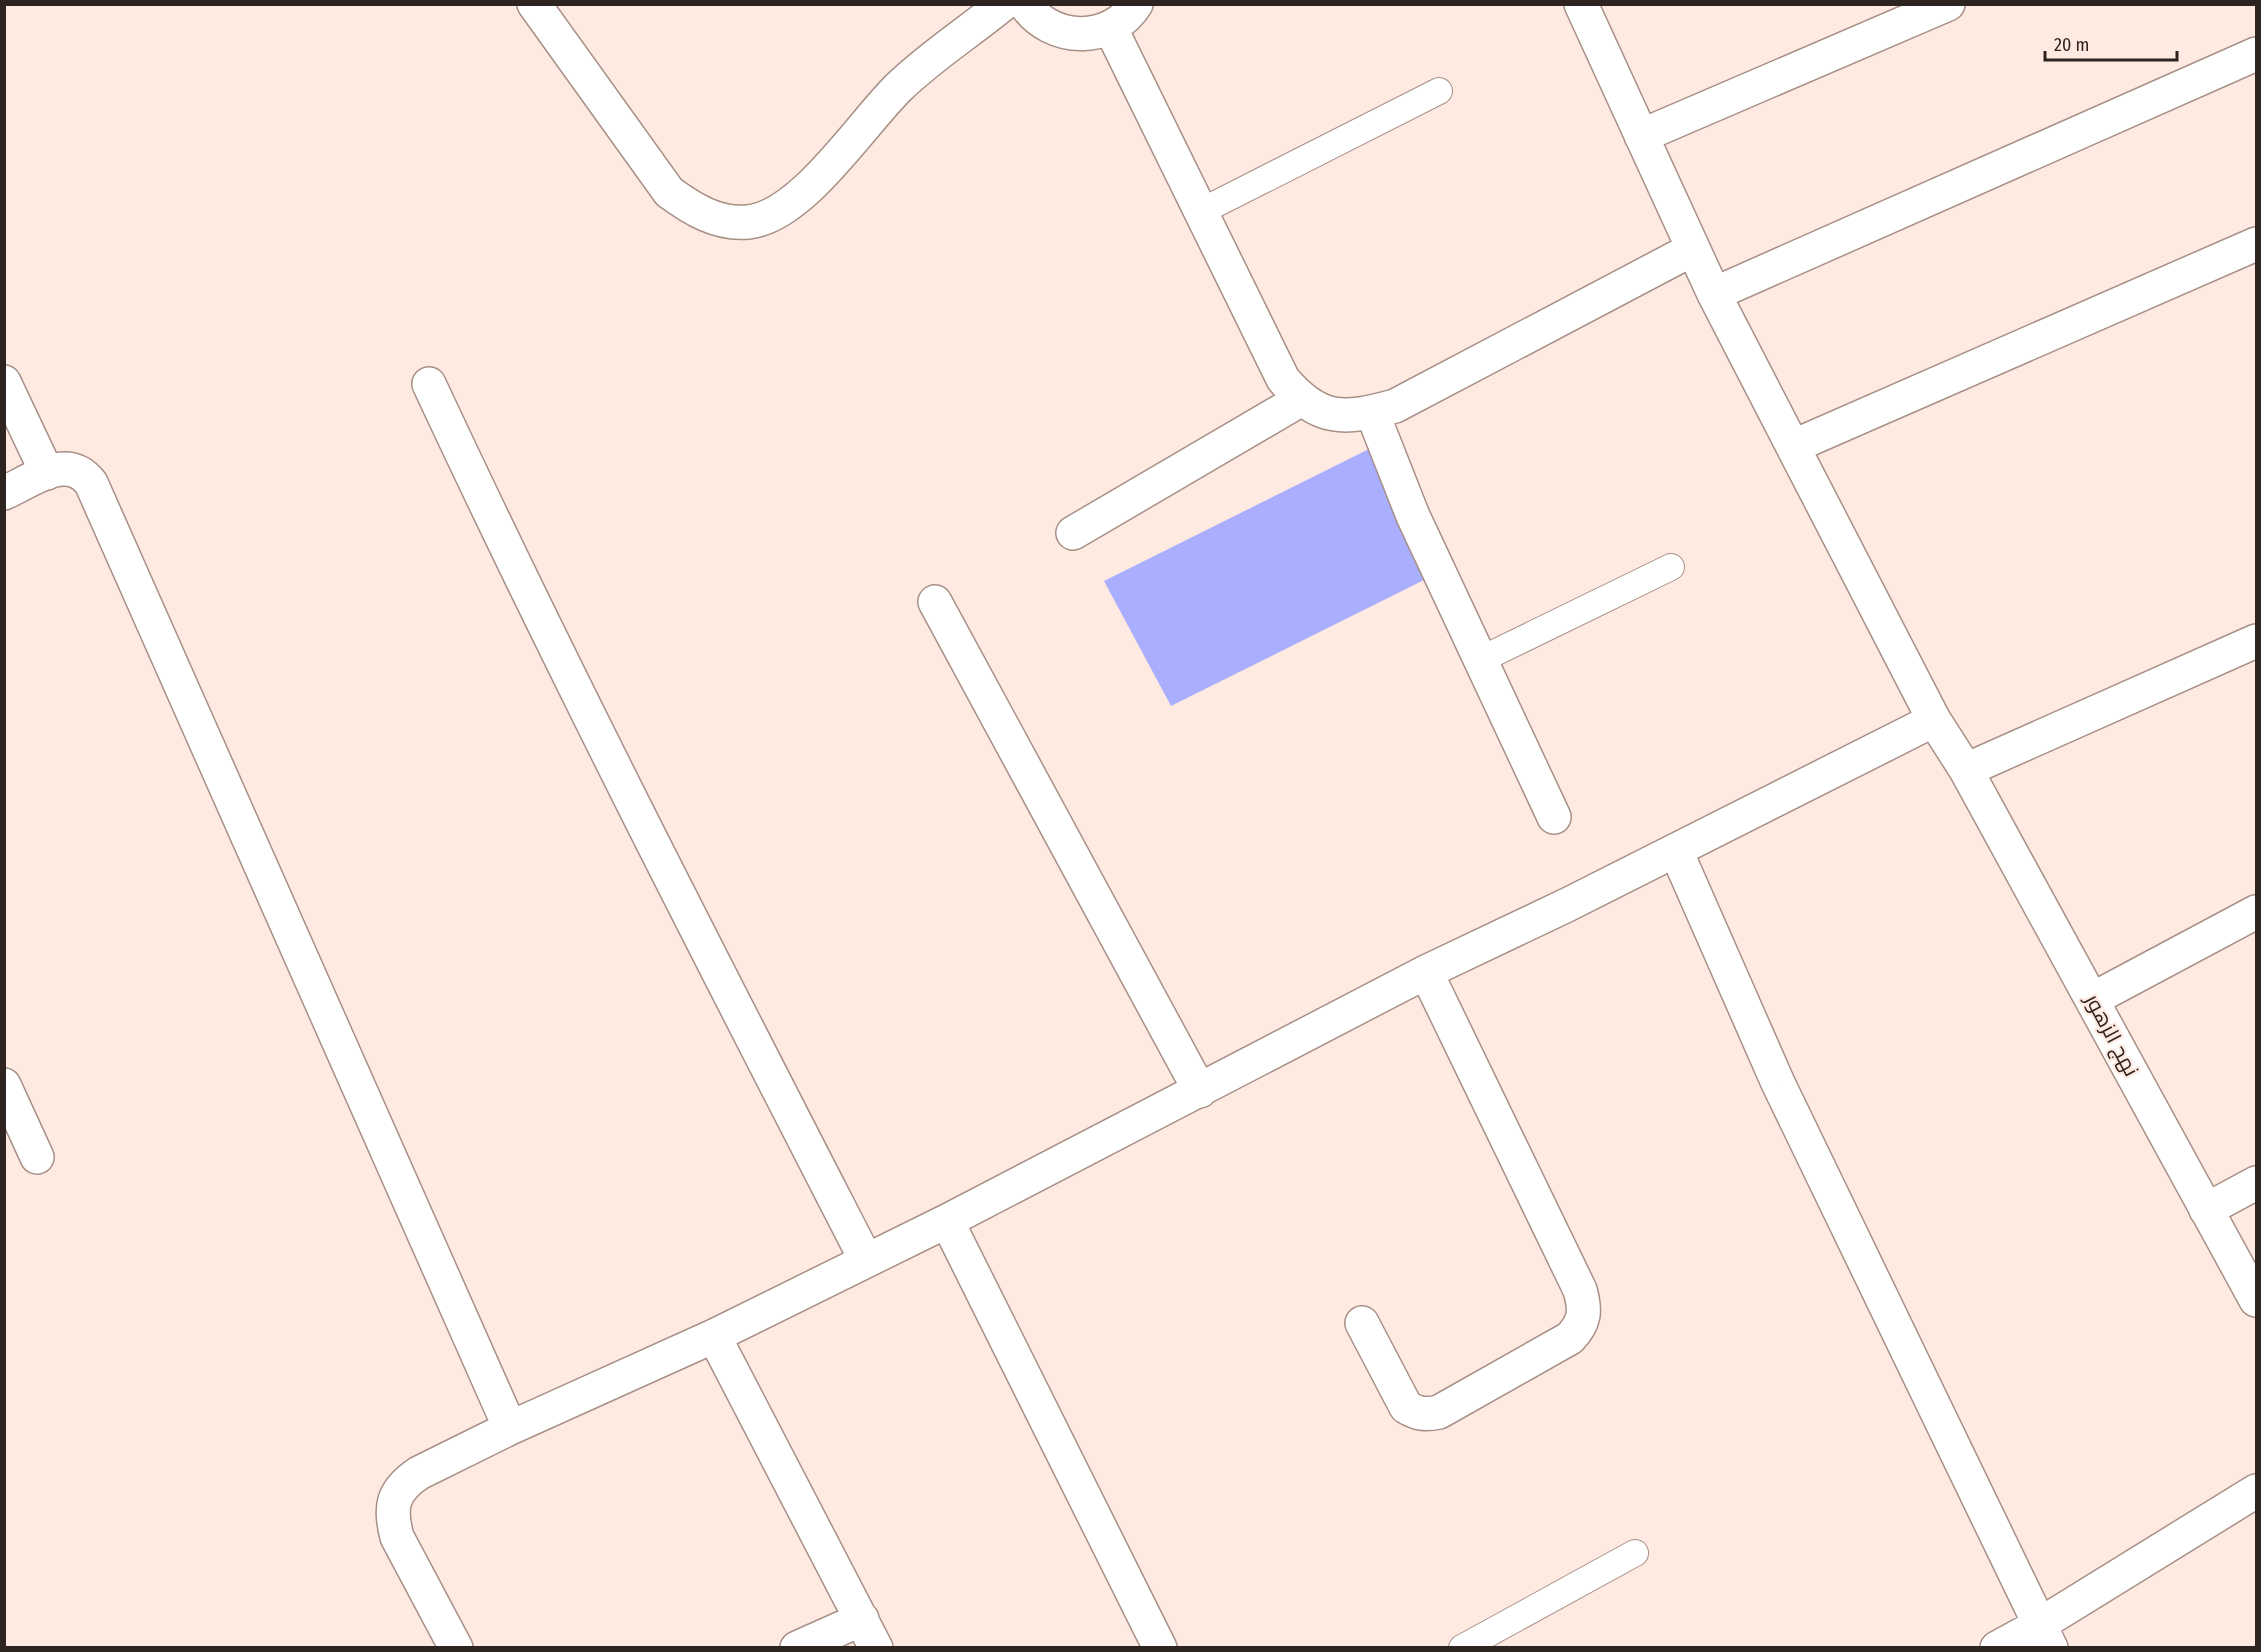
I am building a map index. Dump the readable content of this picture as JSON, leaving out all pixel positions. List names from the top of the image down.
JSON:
{
  "streets": {
    "street": ["نهج الزهور"]
  },
  "scale_bar": "20 m"
}
